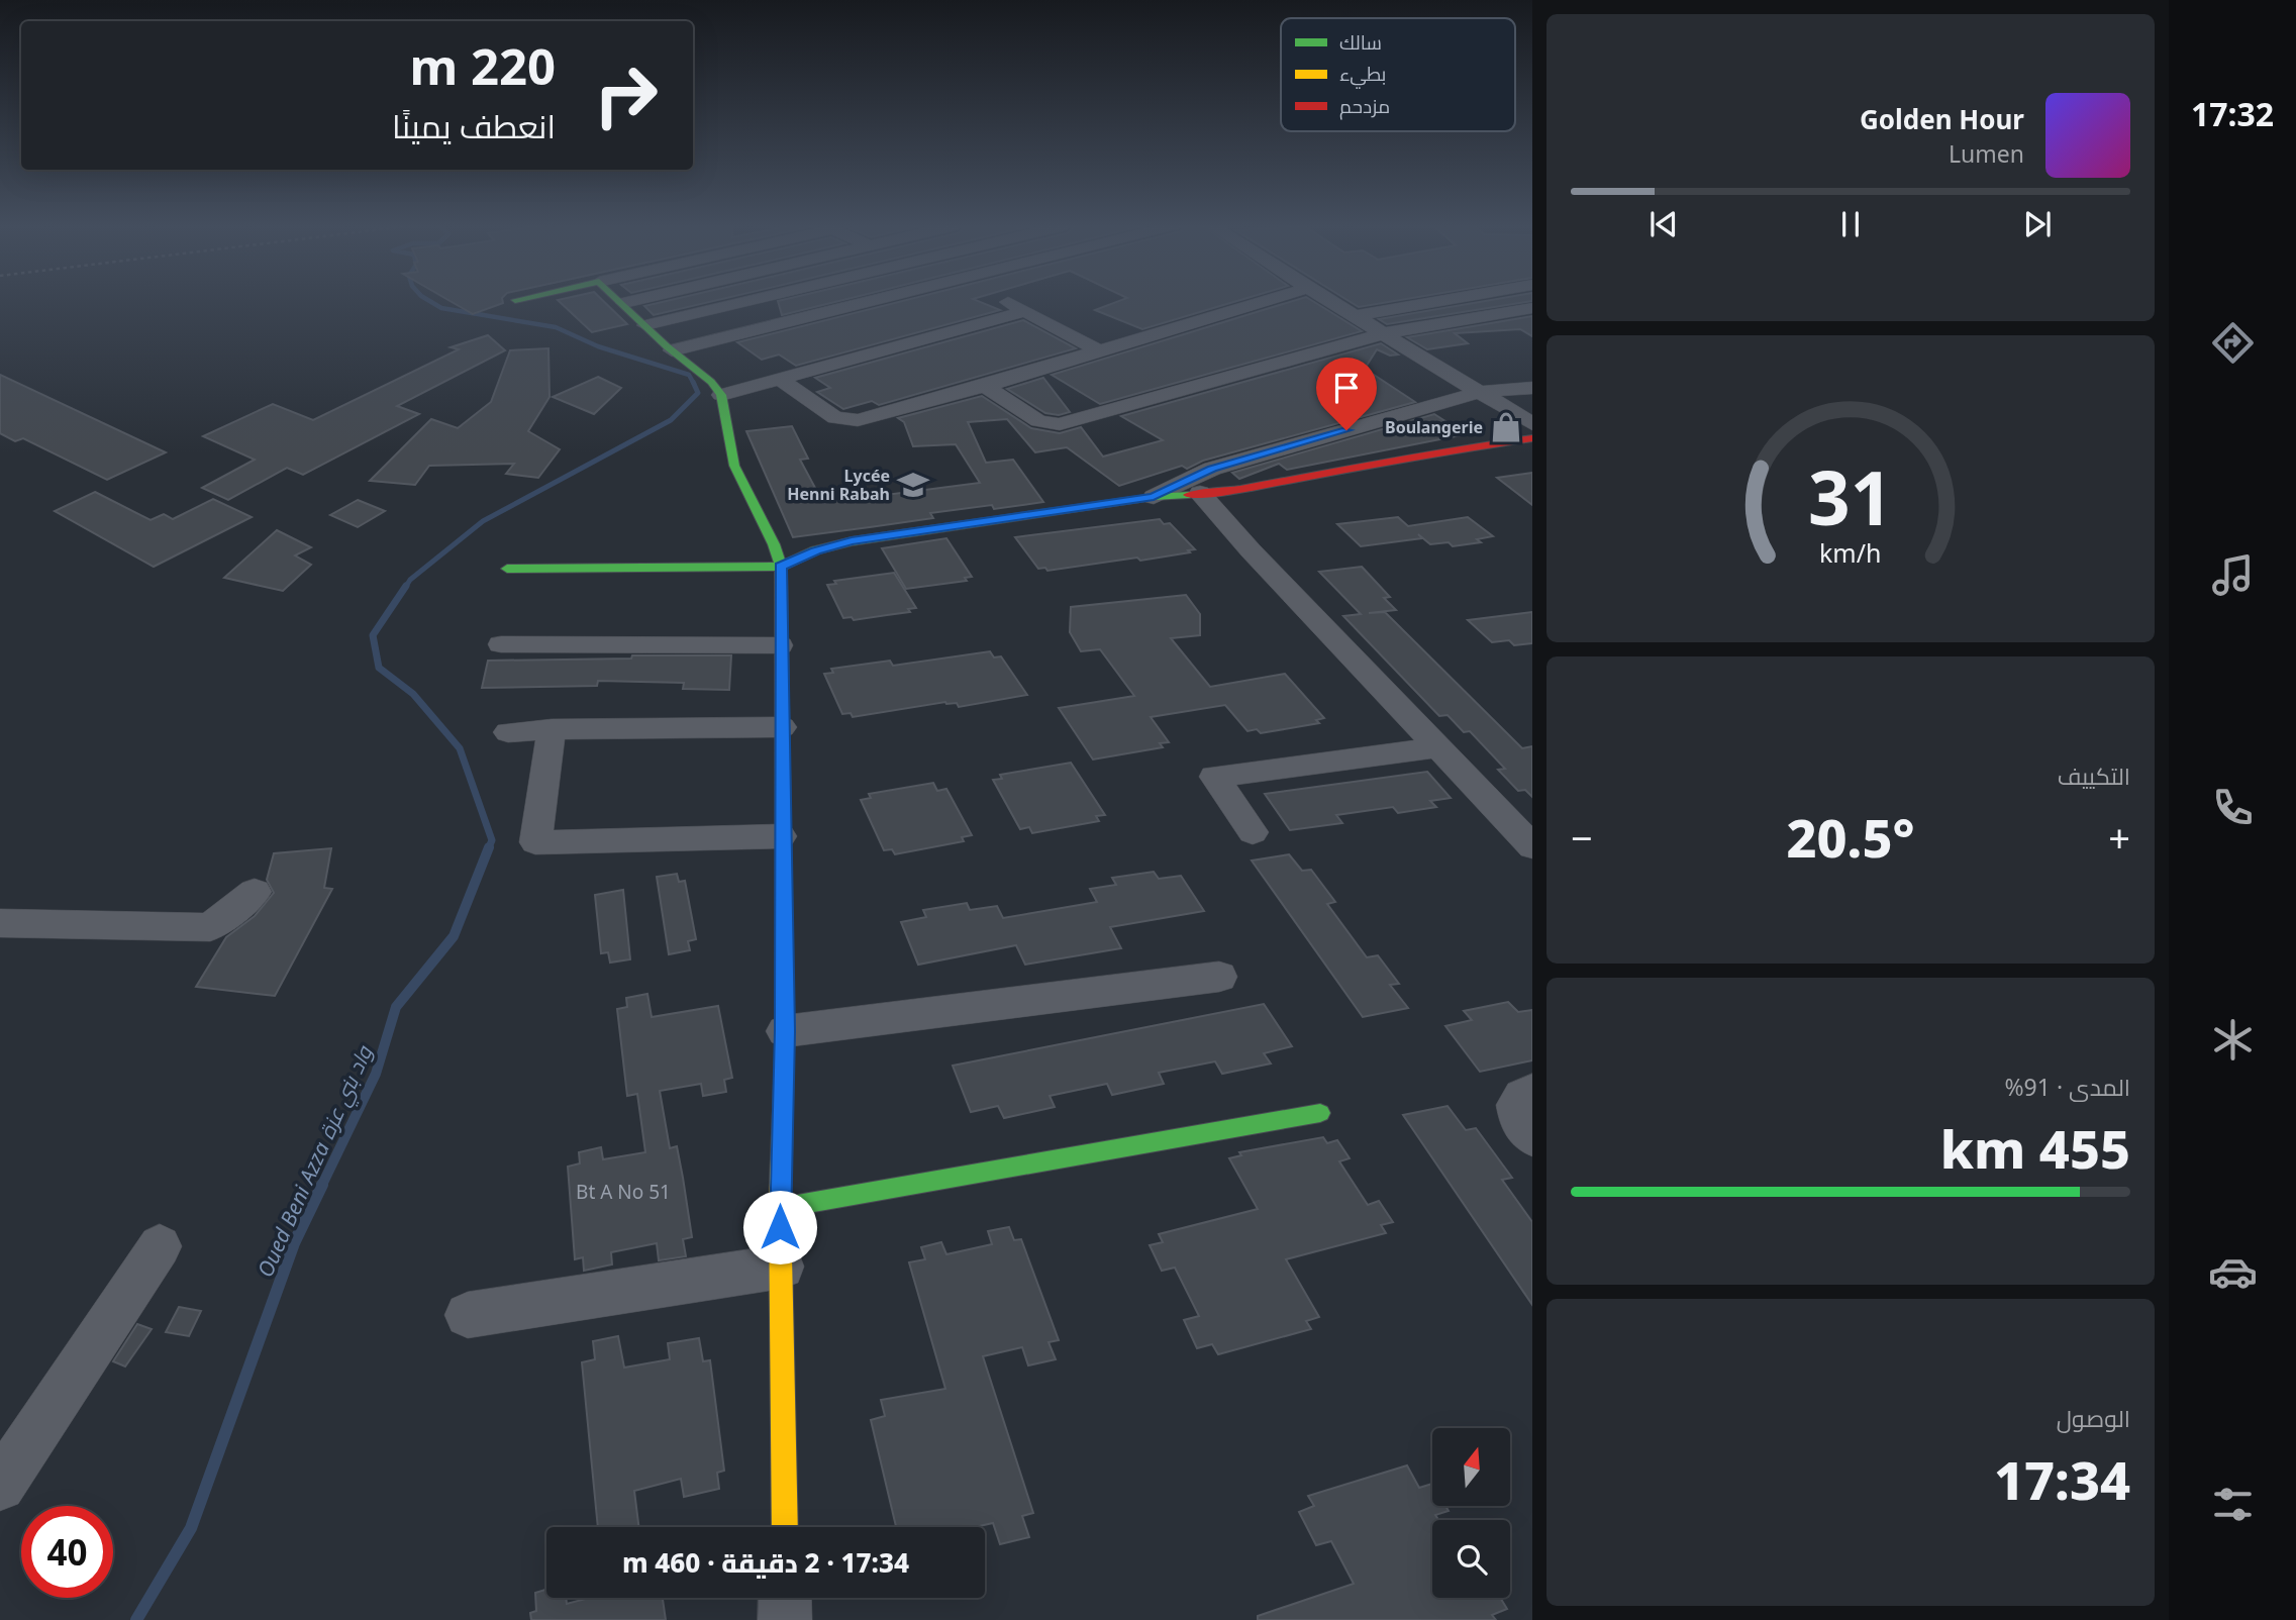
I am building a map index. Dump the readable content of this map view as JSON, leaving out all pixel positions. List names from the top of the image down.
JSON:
{
  "water": ["Oued Beni Azza واد بني عزة"],
  "places": {
    "shop": ["Boulangerie"],
    "school or university": ["Lycée Henni Rabah"]
  },
  "house_numbers": ["Bt A No 51"],
  "legend": ["سالك", "بطيء", "مزدحم"],
  "north": "top",
  "page": {
    "tabs": "17:32",
    "turn": ["220 m", "انعطف يمينًا"],
    "song": ["Golden Hour", "Lumen"],
    "tile": [
      "التكييف",
      ["المدى · 91%", "455 km"],
      ["الوصول", "17:34"]
    ],
    "heat": ["−", "20.5°", "+"],
    "limit": "40",
    "trip": "17:34 · 2 دقيقة · 460 m",
    "gauge": ["31", "km/h"]
  }
}
